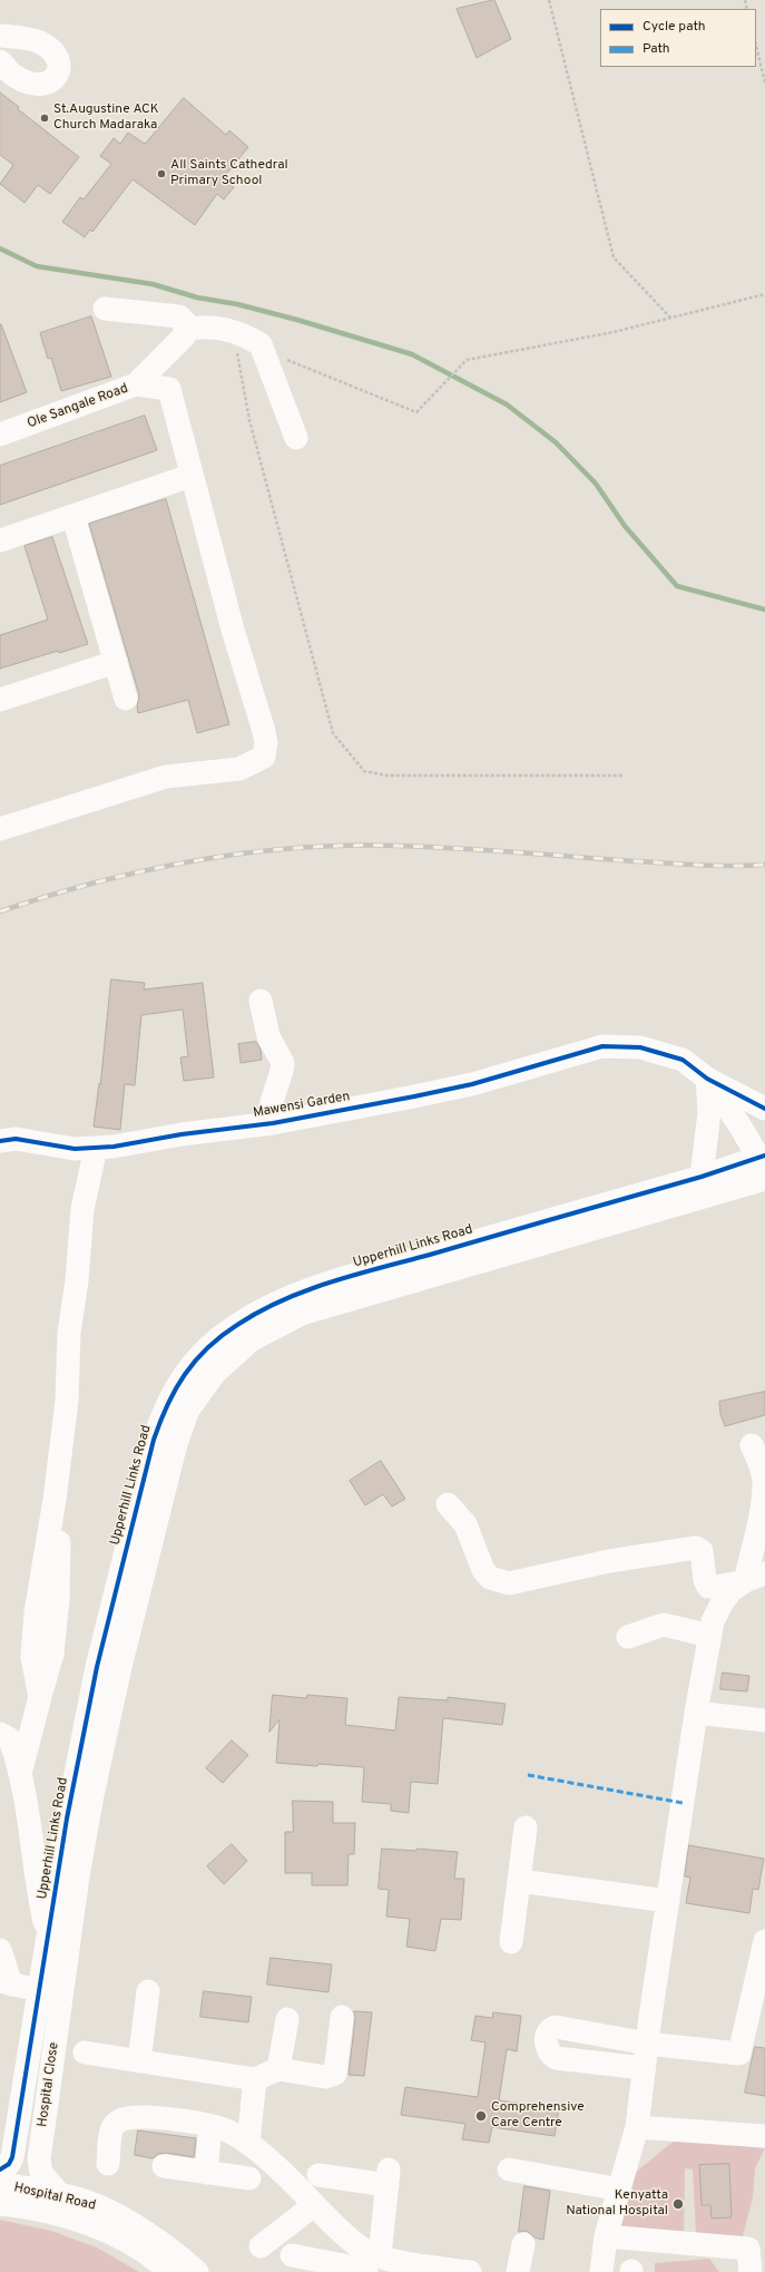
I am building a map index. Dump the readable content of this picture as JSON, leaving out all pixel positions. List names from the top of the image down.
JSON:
{
  "streets": {
    "street": [
      "Ole Sangale Road",
      "Mawensi Garden",
      "Upperhill Links Road",
      "Hospital Close",
      "Hospital Road"
    ]
  },
  "crossings": [
    ["Upperhill Links Road", "Hospital Close"],
    ["Hospital Close", "Hospital Road"]
  ],
  "places": [
    "St.Augustine ACK Church Madaraka",
    "All Saints Cathedral Primary School",
    "Comprehensive Care Centre",
    "Kenyatta National Hospital"
  ],
  "legend": ["Cycle path", "Path"]
}
